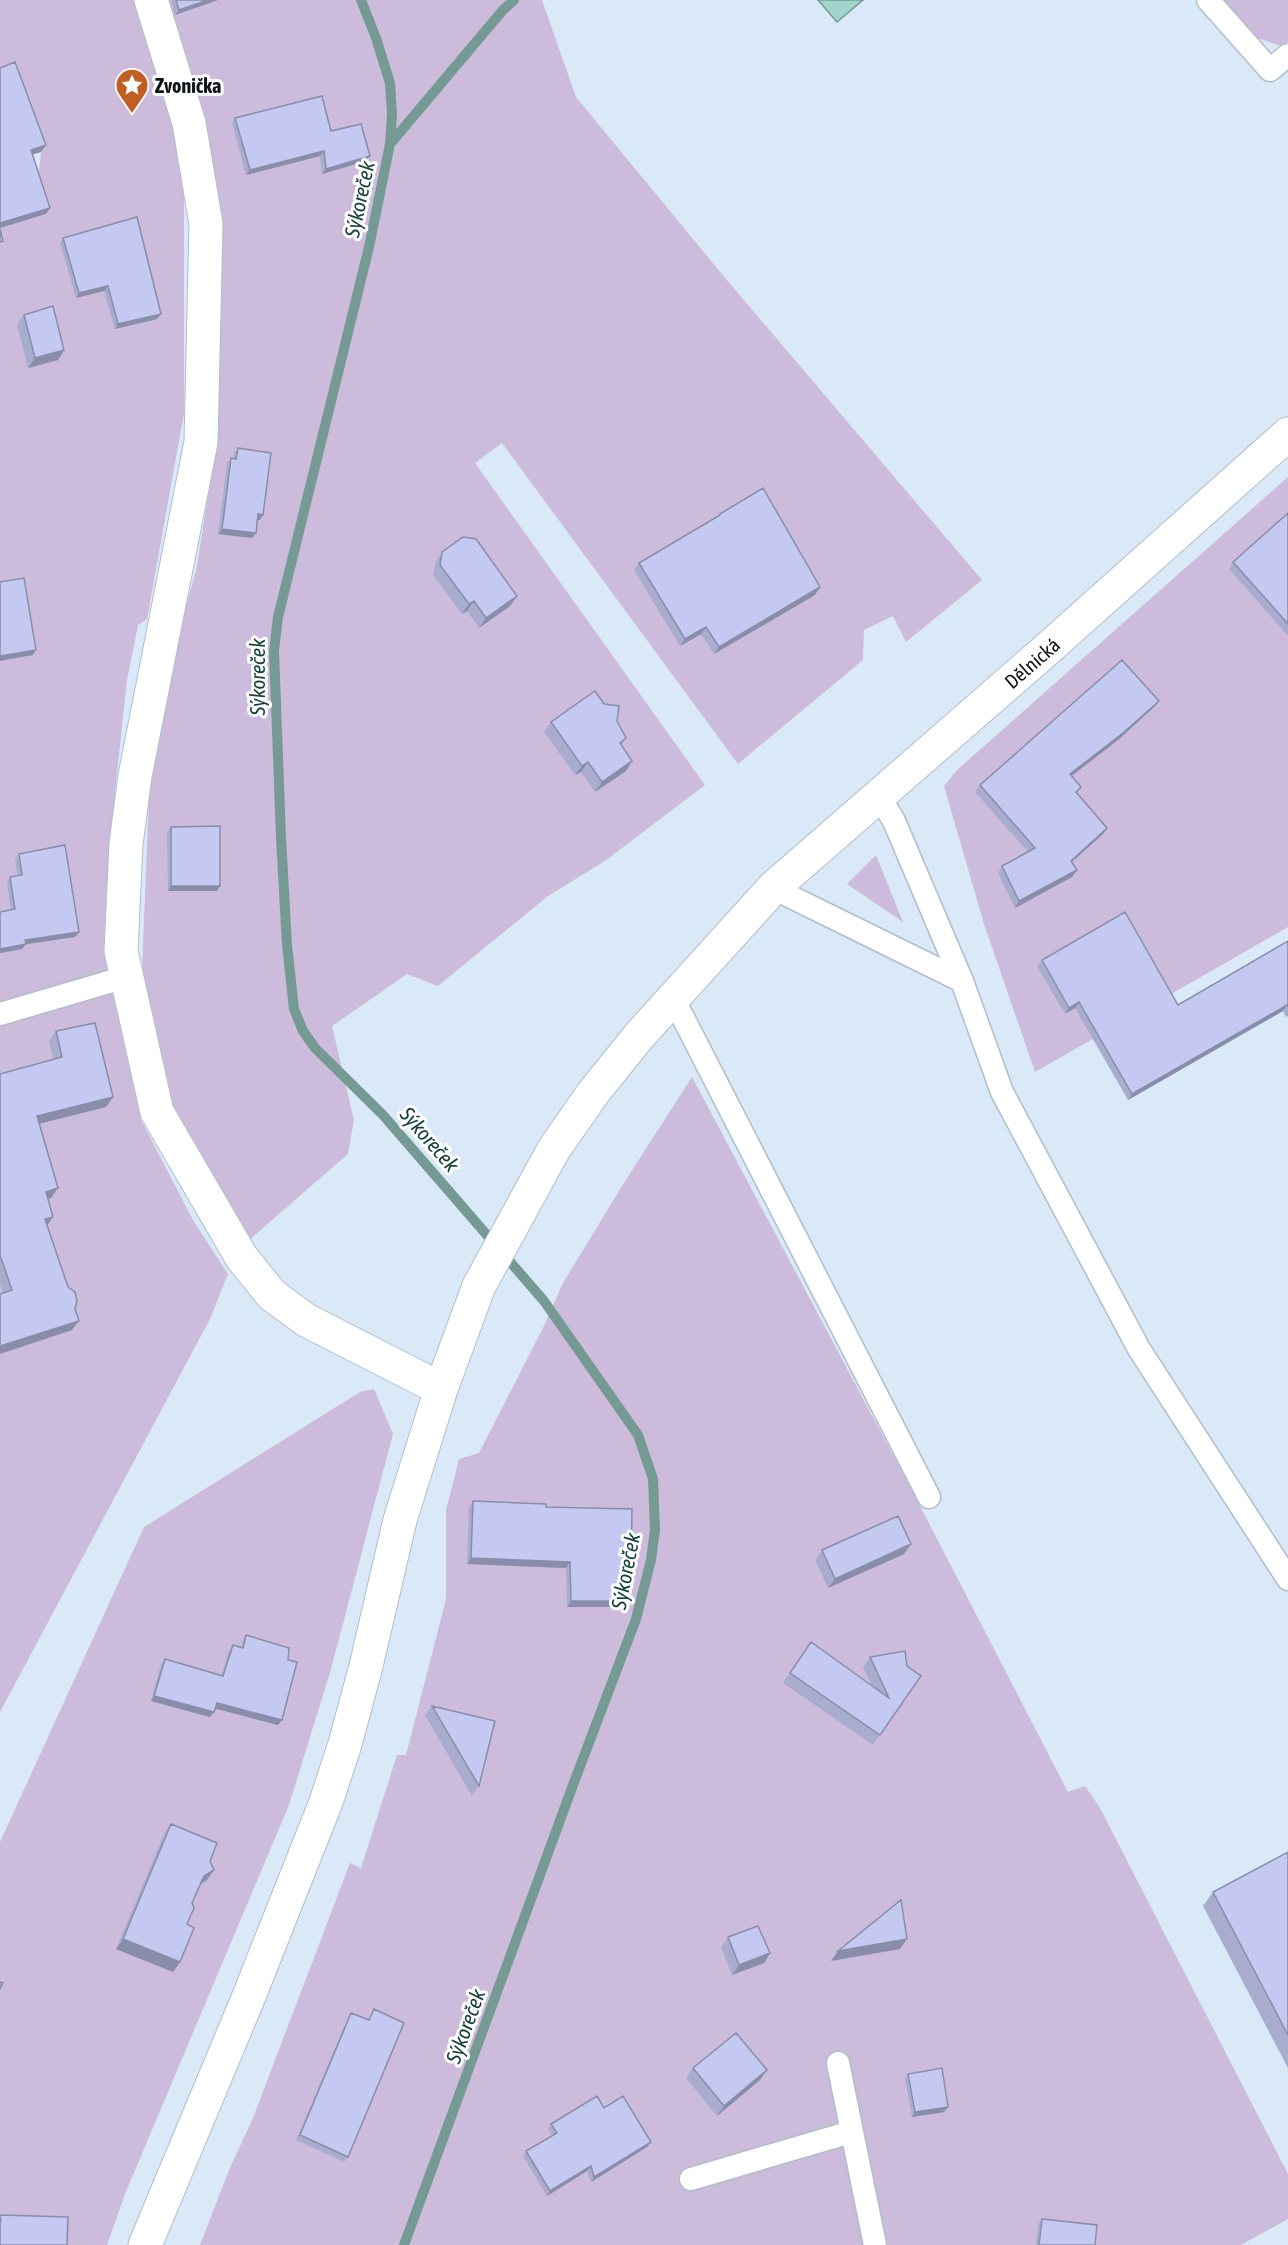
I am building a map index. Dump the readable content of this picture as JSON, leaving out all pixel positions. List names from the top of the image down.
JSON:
{
  "streets": {
    "street": ["Dělnická"]
  },
  "water": ["Sýkoreček"],
  "places": {
    "place": ["Zvonička"]
  }
}
